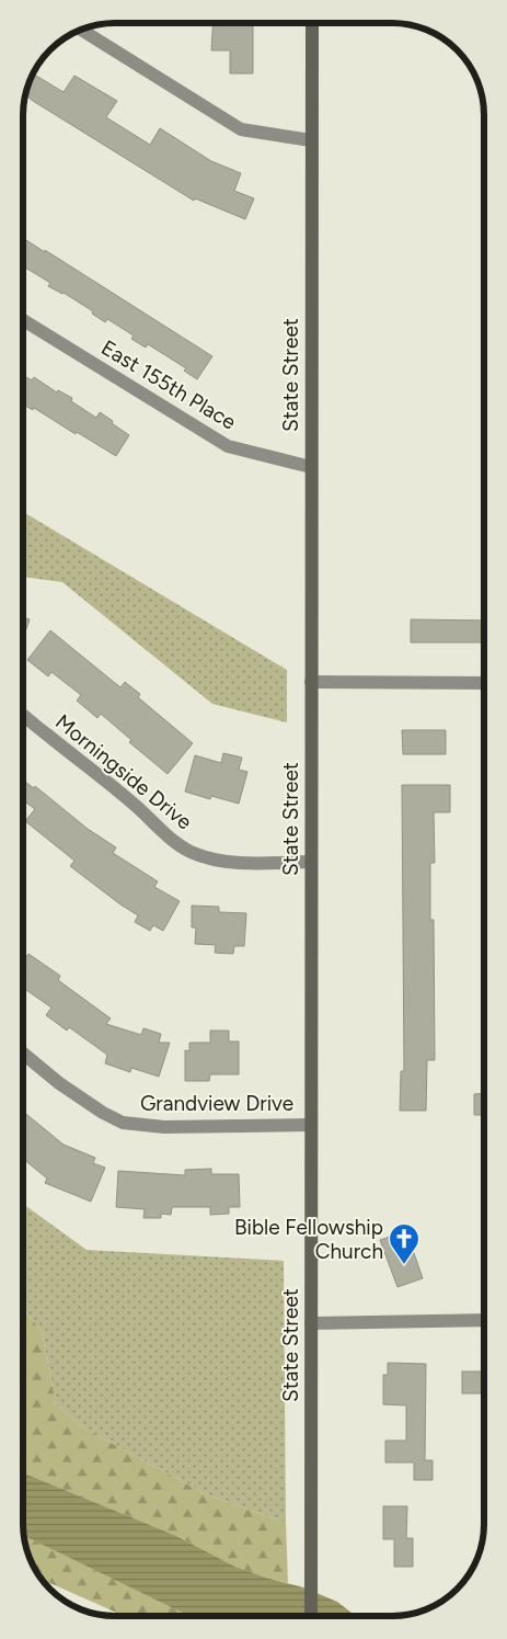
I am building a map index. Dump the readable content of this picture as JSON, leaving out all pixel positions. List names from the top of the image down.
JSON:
{
  "streets": {
    "main road": ["State Street"],
    "street": ["East 155th Place", "Morningside Drive", "Grandview Drive"]
  },
  "crossings": [
    ["State Street", "East 155th Place"],
    ["State Street", "Morningside Drive"],
    ["State Street", "Grandview Drive"]
  ],
  "places": {
    "church": ["Bible Fellowship Church"]
  }
}
